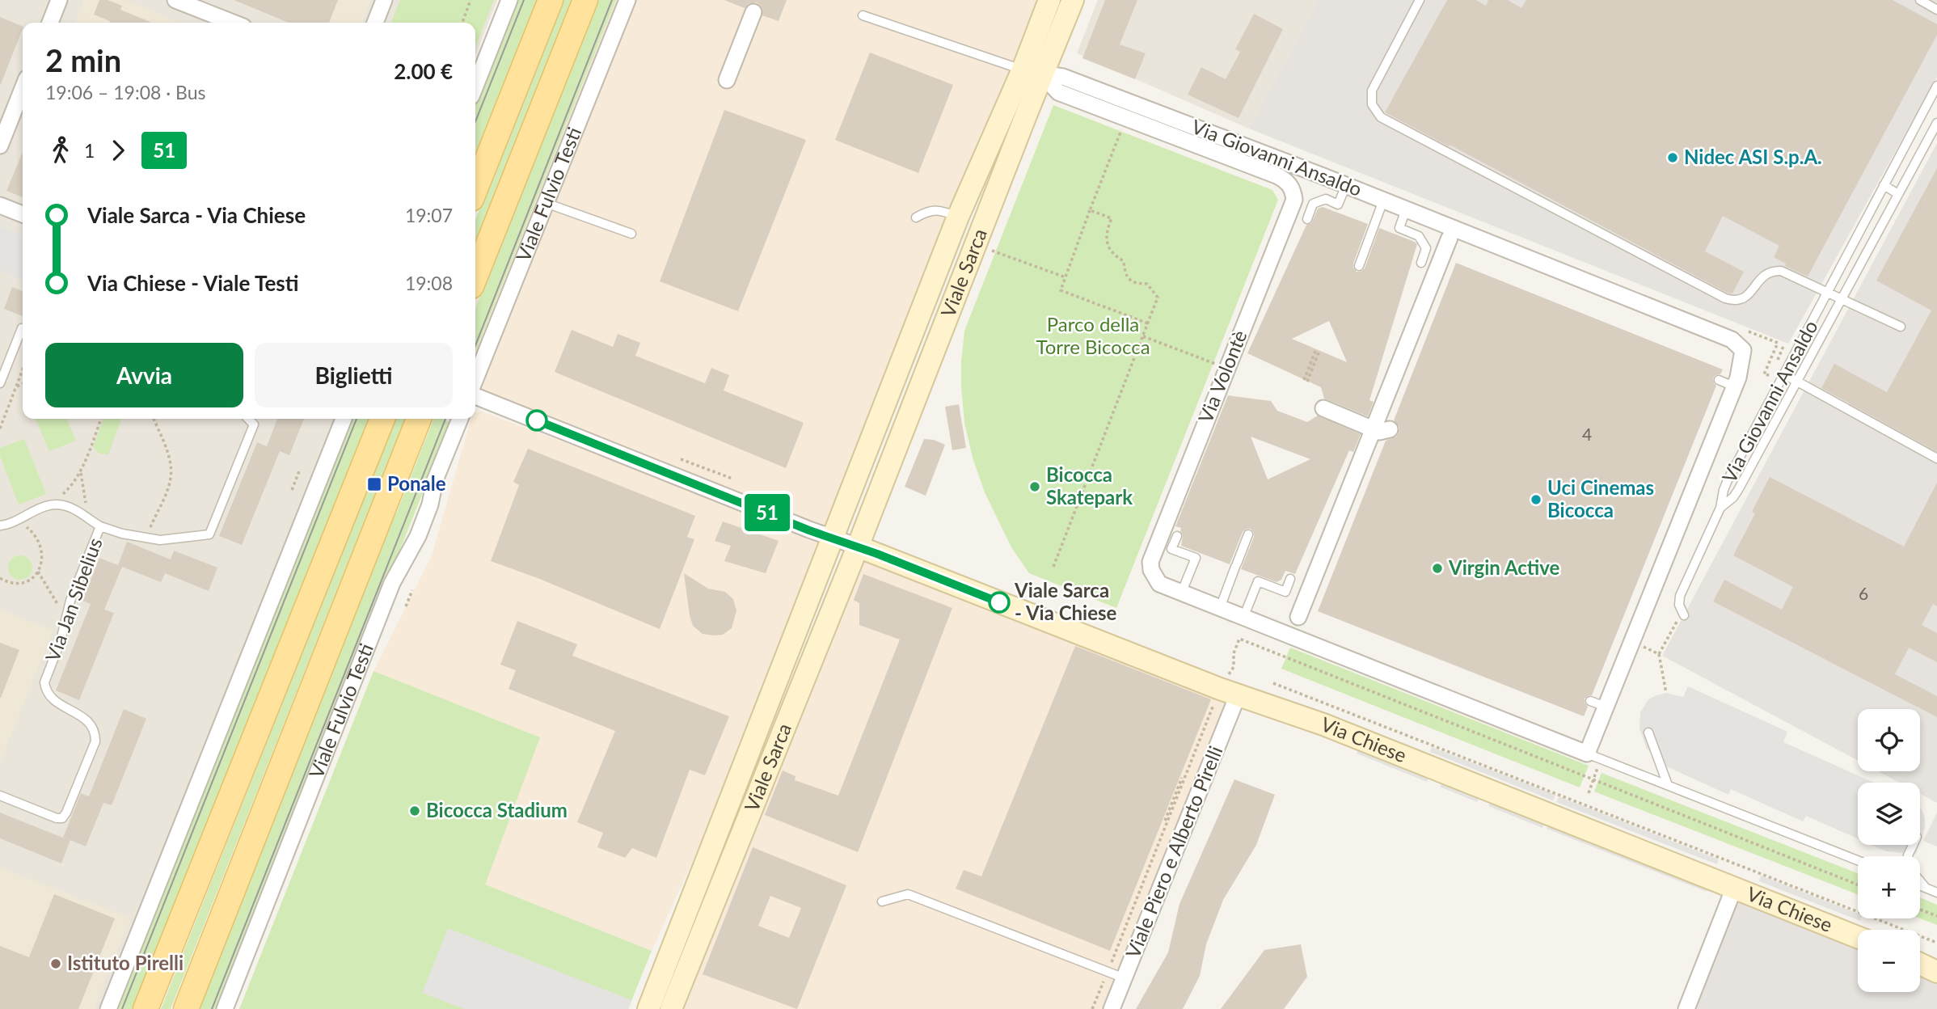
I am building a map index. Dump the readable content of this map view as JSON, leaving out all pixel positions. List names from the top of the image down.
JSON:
{
  "streets": {
    "main road": ["Viale Fulvio Testi"],
    "street": [
      "Via Giovanni Ansaldo",
      "Viale Sarca",
      "Via Volontè",
      "Via Chiese",
      "Viale Piero e Alberto Pirelli"
    ],
    "lane": ["Via Jan Sibelius"]
  },
  "crossings": [
    ["Via Giovanni Ansaldo", "Viale Sarca"],
    ["Via Giovanni Ansaldo", "Via Volontè"],
    ["Viale Sarca", "Via Chiese"],
    ["Via Chiese", "Viale Piero e Alberto Pirelli"]
  ],
  "parks": ["Parco della Torre Bicocca"],
  "places": {
    "other": [
      "Nidec ASI S.p.A.",
      "Bicocca Skatepark",
      "Uci Cinemas Bicocca",
      "Virgin Active",
      "Viale Sarca - Via Chiese",
      "Bicocca Stadium",
      "Istituto Pirelli"
    ],
    "transit": ["Ponale"]
  },
  "lines": ["bus line 51"],
  "house_numbers": ["4", "6"],
  "page": {
    "on_map": "51",
    "heading": ["2 min", "19:06 – 19:08 · Bus", "2.00 €"],
    "legs": ["1", "51"],
    "list": [
      {
        "name": "Viale Sarca - Via Chiese",
        "value": "19:07"
      },
      {
        "name": "Via Chiese - Viale Testi",
        "value": "19:08"
      }
    ],
    "buttons": ["Avvia", "Biglietti"],
    "map_buttons": ["+", "−"]
  }
}
